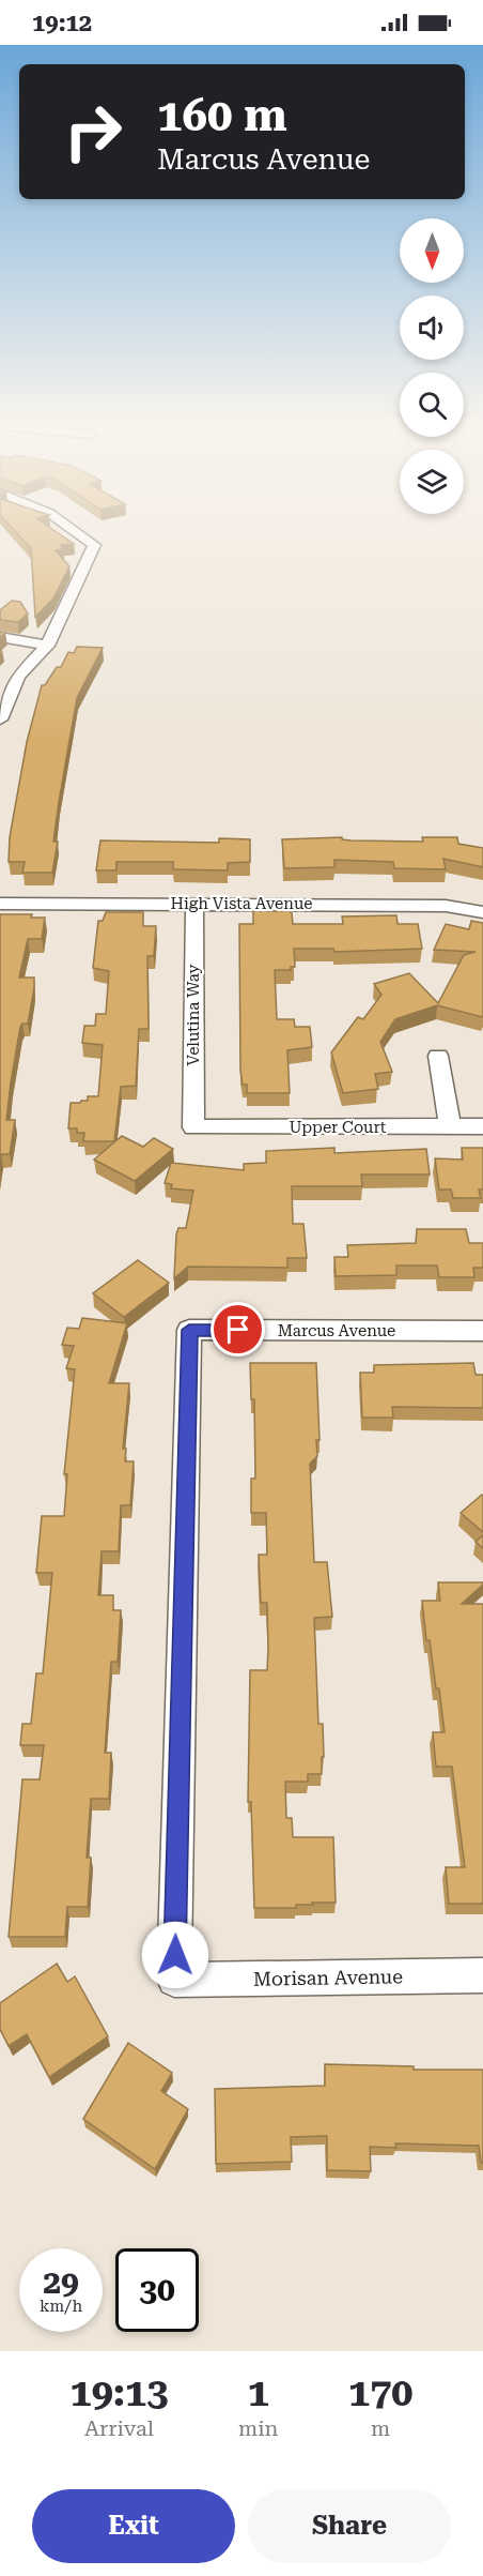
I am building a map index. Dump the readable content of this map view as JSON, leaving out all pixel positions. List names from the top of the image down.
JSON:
{
  "streets": {
    "street": [
      "High Vista Avenue",
      "Velutina Way",
      "Upper Court",
      "Marcus Avenue",
      "Morisan Avenue"
    ]
  },
  "crossings": [
    ["High Vista Avenue", "Velutina Way"],
    ["Velutina Way", "Upper Court"],
    ["Marcus Avenue", "Morisan Avenue"]
  ],
  "north": "bottom",
  "page": {
    "status": "19:12",
    "turn": ["160 m", "Marcus Avenue"],
    "speed": "29 km/h",
    "limit": "30",
    "eta": [
      "19:13",
      "Arrival",
      "1",
      "min",
      "170",
      "m"
    ],
    "buttons": ["Exit", "Share"]
  }
}
